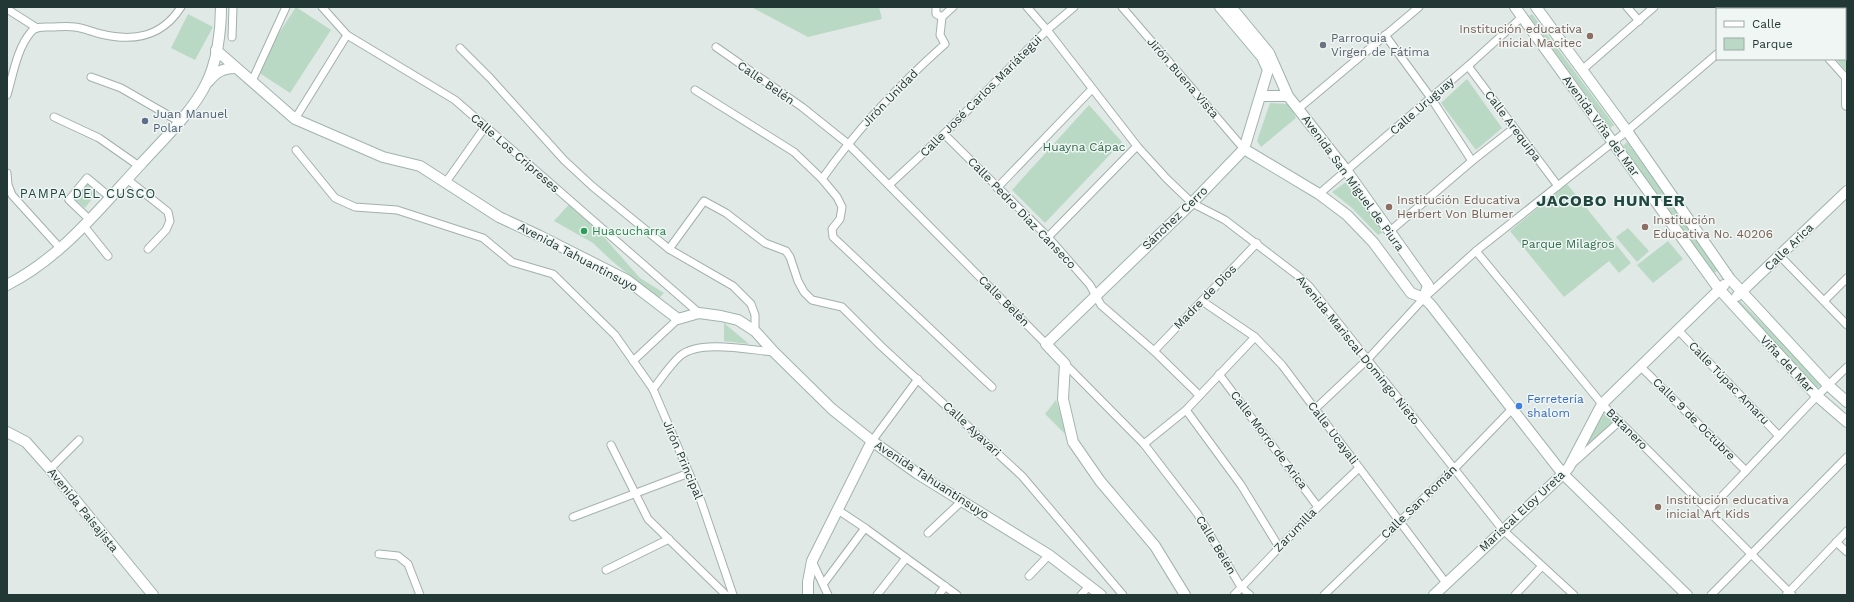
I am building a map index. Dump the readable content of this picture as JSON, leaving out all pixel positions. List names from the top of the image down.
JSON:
{
  "streets": {
    "street": [
      "Jirón Buena Vista",
      "Calle Belén",
      "Calle José Carlos Mariátegui",
      "Jirón Unidad",
      "Calle Uruguay",
      "Calle Arequipa",
      "Avenida Viña del Mar",
      "Calle Los Cripreses",
      "Avenida San Miguel de Piura",
      "Calle Pedro Diaz Canseco",
      "Sánchez Cerro",
      "Calle Arica",
      "Avenida Tahuantinsuyo",
      "Madre de Dios",
      "Avenida Mariscal Domingo Nieto",
      "Viña del Mar",
      "Calle Túpac Amaru",
      "Calle 9 de Octubre",
      "Calle Ayavari",
      "Batanero",
      "Calle Ucayali",
      "Calle Morro de Arica",
      "Jirón Principal",
      "Calle San Román",
      "Avenida Paisajista",
      "Mariscal Eloy Ureta",
      "Zarumilla"
    ]
  },
  "crossings": [
    ["Jirón Buena Vista", "Avenida San Miguel de Piura"],
    ["Jirón Buena Vista", "Sánchez Cerro"],
    ["Calle Belén", "Calle José Carlos Mariátegui"],
    ["Calle Belén", "Jirón Unidad"],
    ["Calle Belén", "Sánchez Cerro"],
    ["Calle Belén", "Zarumilla"],
    ["Calle José Carlos Mariátegui", "Calle Pedro Diaz Canseco"],
    ["Calle José Carlos Mariátegui", "Avenida Mariscal Domingo Nieto"],
    ["Calle Uruguay", "Calle Arequipa"],
    ["Calle Uruguay", "Avenida Viña del Mar"],
    ["Calle Uruguay", "Avenida San Miguel de Piura"],
    ["Avenida Viña del Mar", "Calle Arica"],
    ["Avenida Viña del Mar", "Viña del Mar"],
    ["Avenida Viña del Mar", "Mariscal Eloy Ureta"],
    ["Calle Los Cripreses", "Avenida Tahuantinsuyo"],
    ["Avenida San Miguel de Piura", "Sánchez Cerro"],
    ["Avenida San Miguel de Piura", "Calle San Román"],
    ["Avenida San Miguel de Piura", "Mariscal Eloy Ureta"],
    ["Calle Pedro Diaz Canseco", "Sánchez Cerro"],
    ["Calle Pedro Diaz Canseco", "Madre de Dios"],
    ["Sánchez Cerro", "Avenida Mariscal Domingo Nieto"],
    ["Calle Arica", "Viña del Mar"],
    ["Madre de Dios", "Avenida Mariscal Domingo Nieto"],
    ["Madre de Dios", "Calle Ucayali"],
    ["Avenida Mariscal Domingo Nieto", "Calle San Román"],
    ["Avenida Mariscal Domingo Nieto", "Mariscal Eloy Ureta"],
    ["Calle Túpac Amaru", "Mariscal Eloy Ureta"],
    ["Calle 9 de Octubre", "Mariscal Eloy Ureta"],
    ["Batanero", "Mariscal Eloy Ureta"],
    ["Calle Ucayali", "Calle San Román"],
    ["Calle Ucayali", "Mariscal Eloy Ureta"],
    ["Calle Ucayali", "Zarumilla"],
    ["Calle Morro de Arica", "Zarumilla"]
  ],
  "districts": ["PAMPA DEL CUSCO", "JACOBO HUNTER"],
  "parks": ["Huayna Cápac", "Parque Milagros"],
  "places": [
    "Institución educativa inicial Macitec",
    "Parroquia Virgen de Fátima",
    "Juan Manuel Polar",
    "Institución Educativa Herbert Von Blumer",
    "Institución Educativa No. 40206",
    "Huacucharra",
    "Ferretería shalom",
    "Institución educativa inicial Art Kids"
  ],
  "legend": ["Calle", "Parque"]
}
